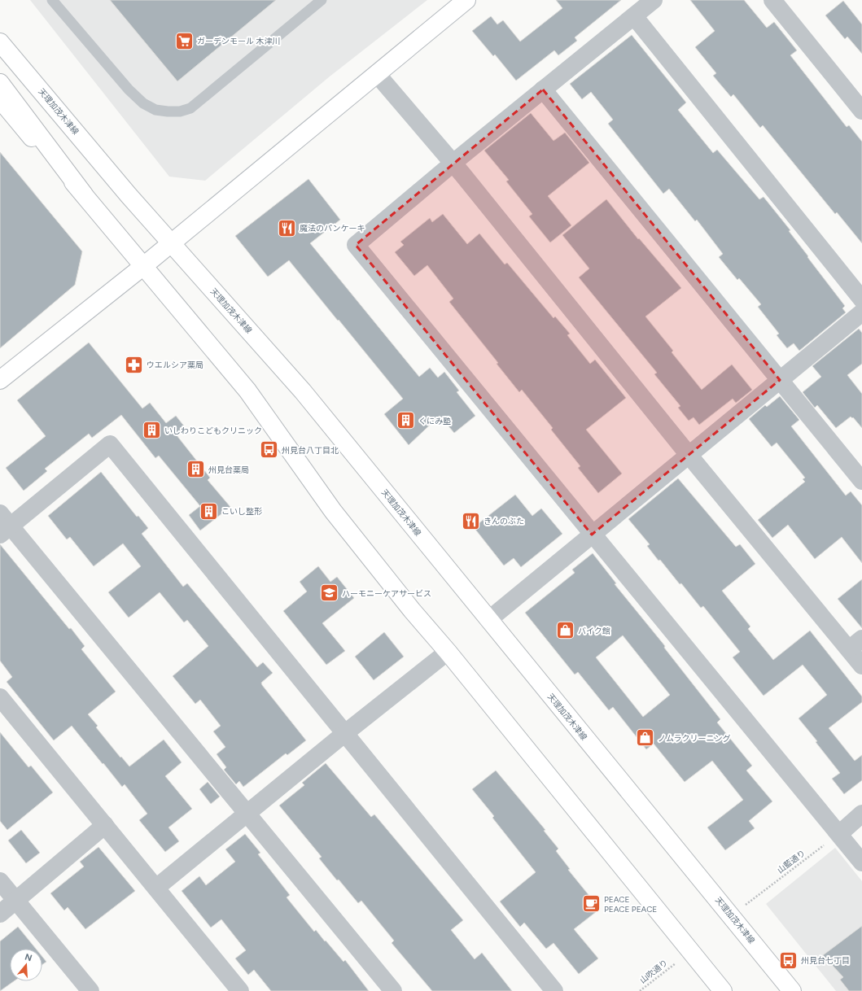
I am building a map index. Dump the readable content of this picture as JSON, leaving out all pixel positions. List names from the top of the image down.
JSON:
{
  "streets": {
    "main road": ["天理加茂木津線"],
    "path": ["山藍通り", "山吹通り"]
  },
  "places": {
    "supermarket": ["ガーデンモール 木津川"],
    "restaurant": ["魔法のパンケーキ", "きんのぶた"],
    "pharmacy": ["ウエルシア薬局"],
    "building": [
      "くにみ塾",
      "いしわりこどもクリニック",
      "州見台薬局",
      "こいし整形"
    ],
    "bus stop": ["州見台八丁目北", "州見台七丁目"],
    "school or university": ["ハーモニーケアサービス"],
    "shop": ["バイク館", "ノムラクリーニング"],
    "cafe": ["PEACE PEACE PEACE"]
  },
  "north": "top"
}
